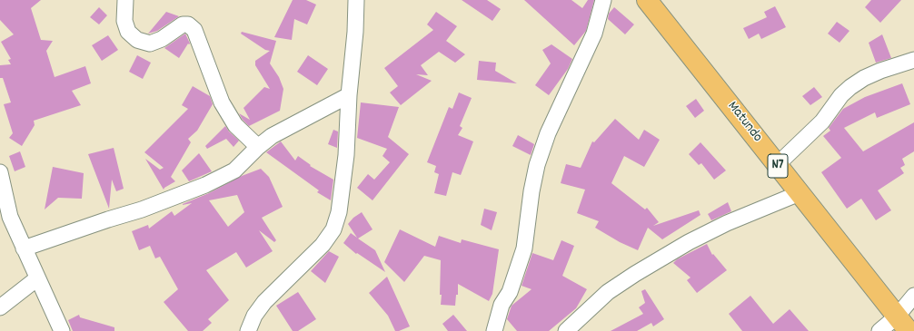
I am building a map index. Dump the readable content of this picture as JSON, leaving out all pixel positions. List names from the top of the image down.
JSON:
{
  "streets": {
    "main road": ["Matundo", "N7"]
  }
}
